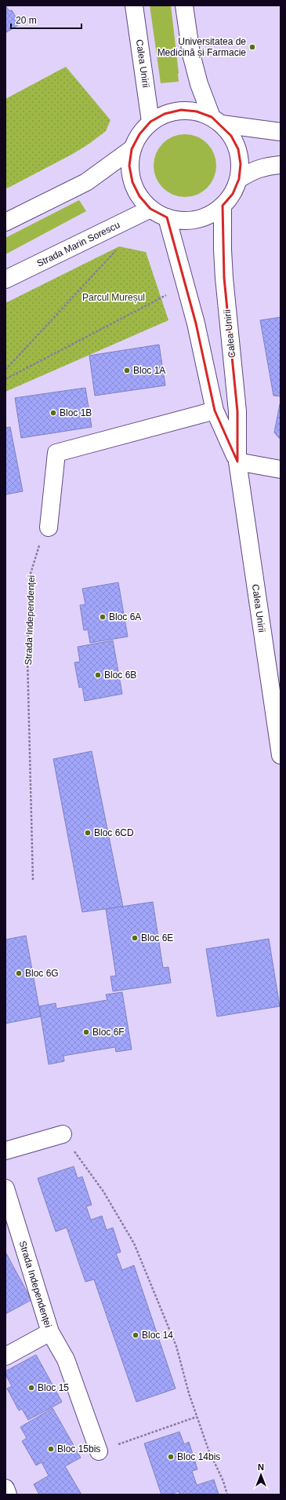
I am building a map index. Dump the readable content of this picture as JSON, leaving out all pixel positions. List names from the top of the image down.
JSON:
{
  "streets": {
    "main road": ["Calea Unirii", "Strada Marin Sorescu", "Strada Independenței"]
  },
  "crossings": [
    ["Calea Unirii", "Strada Marin Sorescu"]
  ],
  "parks": ["Parcul Mureșul"],
  "places": [
    "Universitatea de Medicină și Farmacie",
    "Bloc 1A",
    "Bloc 1B",
    "Bloc 6A",
    "Bloc 6B",
    "Bloc 6CD",
    "Bloc 6E",
    "Bloc 6G",
    "Bloc 6F",
    "Bloc 14",
    "Bloc 15",
    "Bloc 15bis",
    "Bloc 14bis"
  ],
  "scale_bar": "20 m",
  "north": "top"
}
